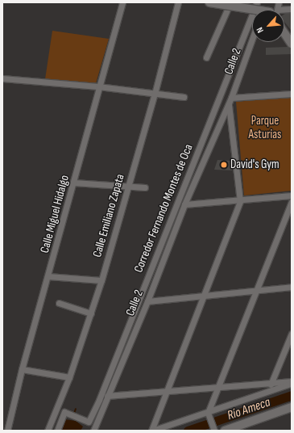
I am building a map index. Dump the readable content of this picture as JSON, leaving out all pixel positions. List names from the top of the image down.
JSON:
{
  "streets": {
    "street": [
      "Calle 2",
      "Corredor Fernando Montes de Oca",
      "Calle Miguel Hidalgo",
      "Calle Emiliano Zapata"
    ]
  },
  "water": ["Río Ameca"],
  "parks": ["Parque Asturias"],
  "places": ["David's Gym"],
  "north": "bottom left"
}
